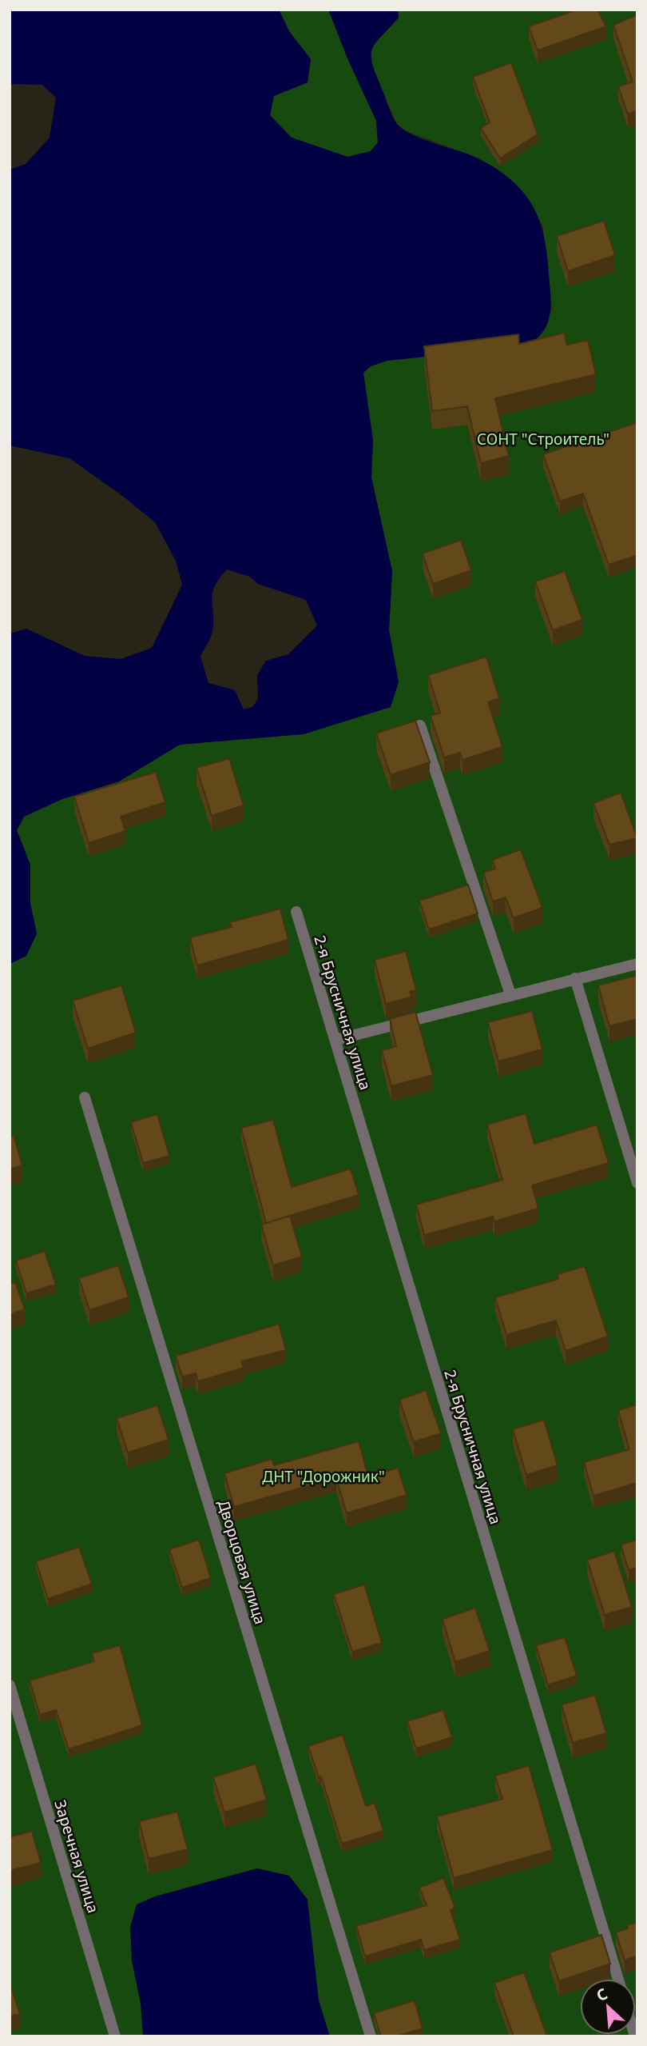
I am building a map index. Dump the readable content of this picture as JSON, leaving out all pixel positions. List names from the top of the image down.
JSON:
{
  "streets": {
    "street": ["2-я Брусничная улица", "Дворцовая улица", "Заречная улица"]
  },
  "parks": ["СОНТ \"Строитель\"", "ДНТ \"Дорожник\""],
  "north": "top left"
}
